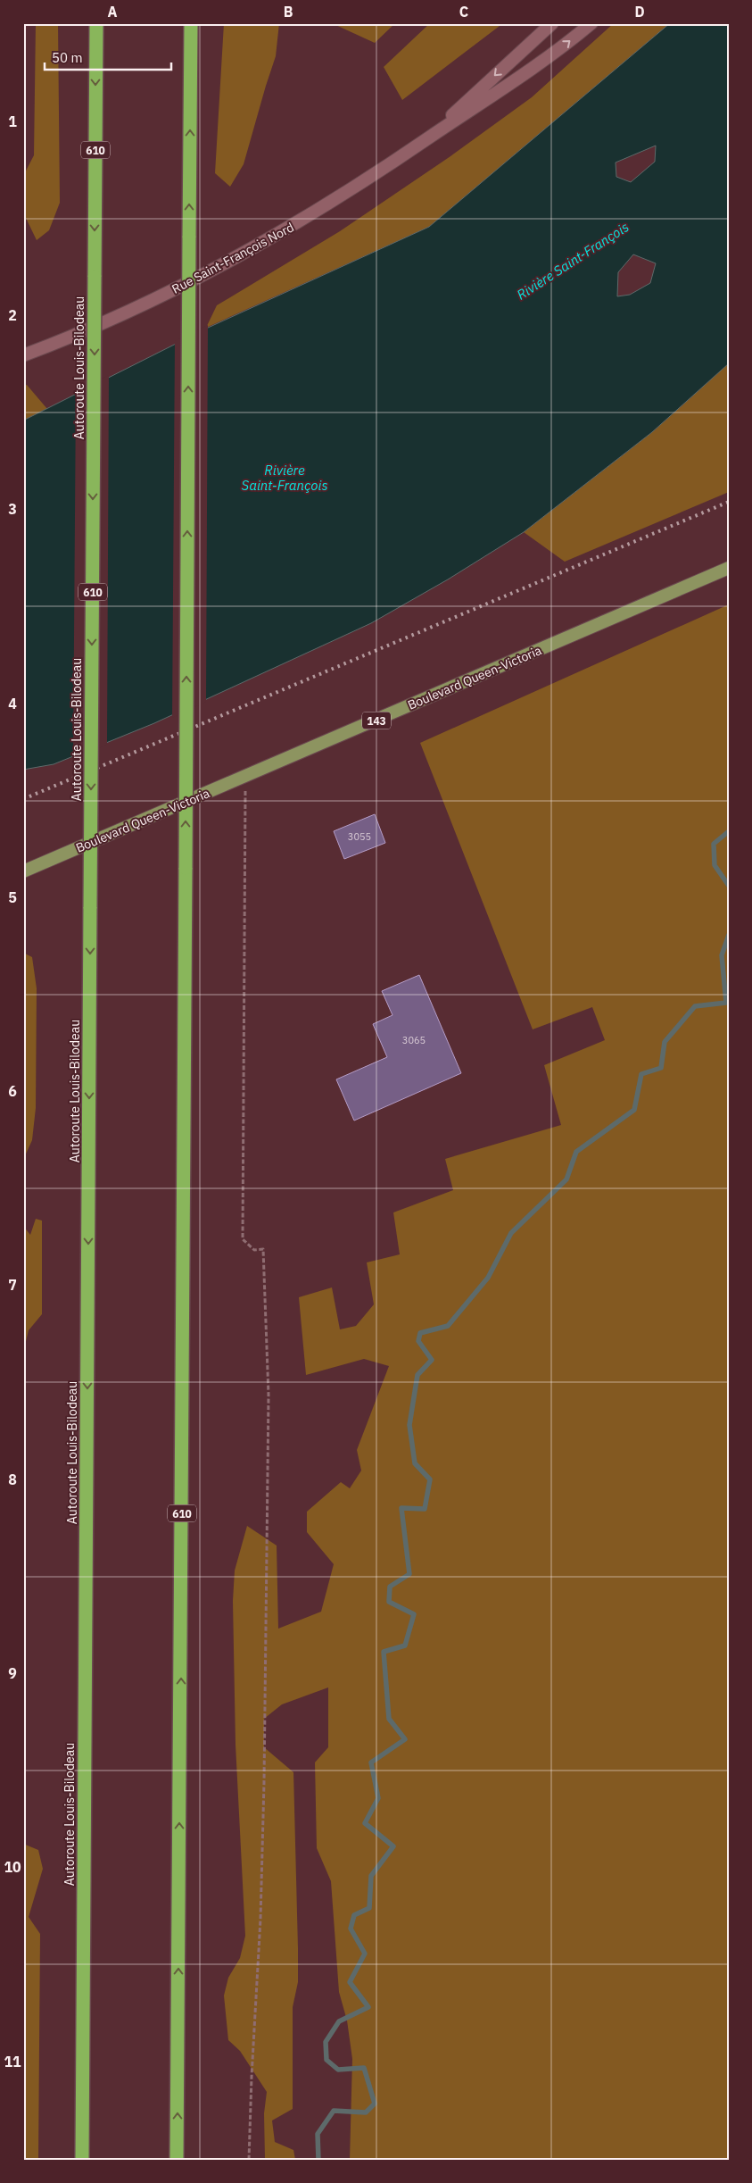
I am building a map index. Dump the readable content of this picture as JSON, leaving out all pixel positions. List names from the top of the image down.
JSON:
{
  "streets": {
    "highway": ["610", "Autoroute Louis-Bilodeau"],
    "main road": ["Boulevard Queen-Victoria", "143"],
    "street": ["Rue Saint-François Nord"]
  },
  "water": ["Rivière Saint-François"],
  "house_numbers": ["3055", "3065"],
  "scale_bar": "50 m",
  "grid": {
    "columns": [
      "A",
      "B",
      "C",
      "D"
    ],
    "rows": [
      "1",
      "2",
      "3",
      "4",
      "5",
      "6",
      "7",
      "8",
      "9",
      "10",
      "11"
    ]
  }
}
